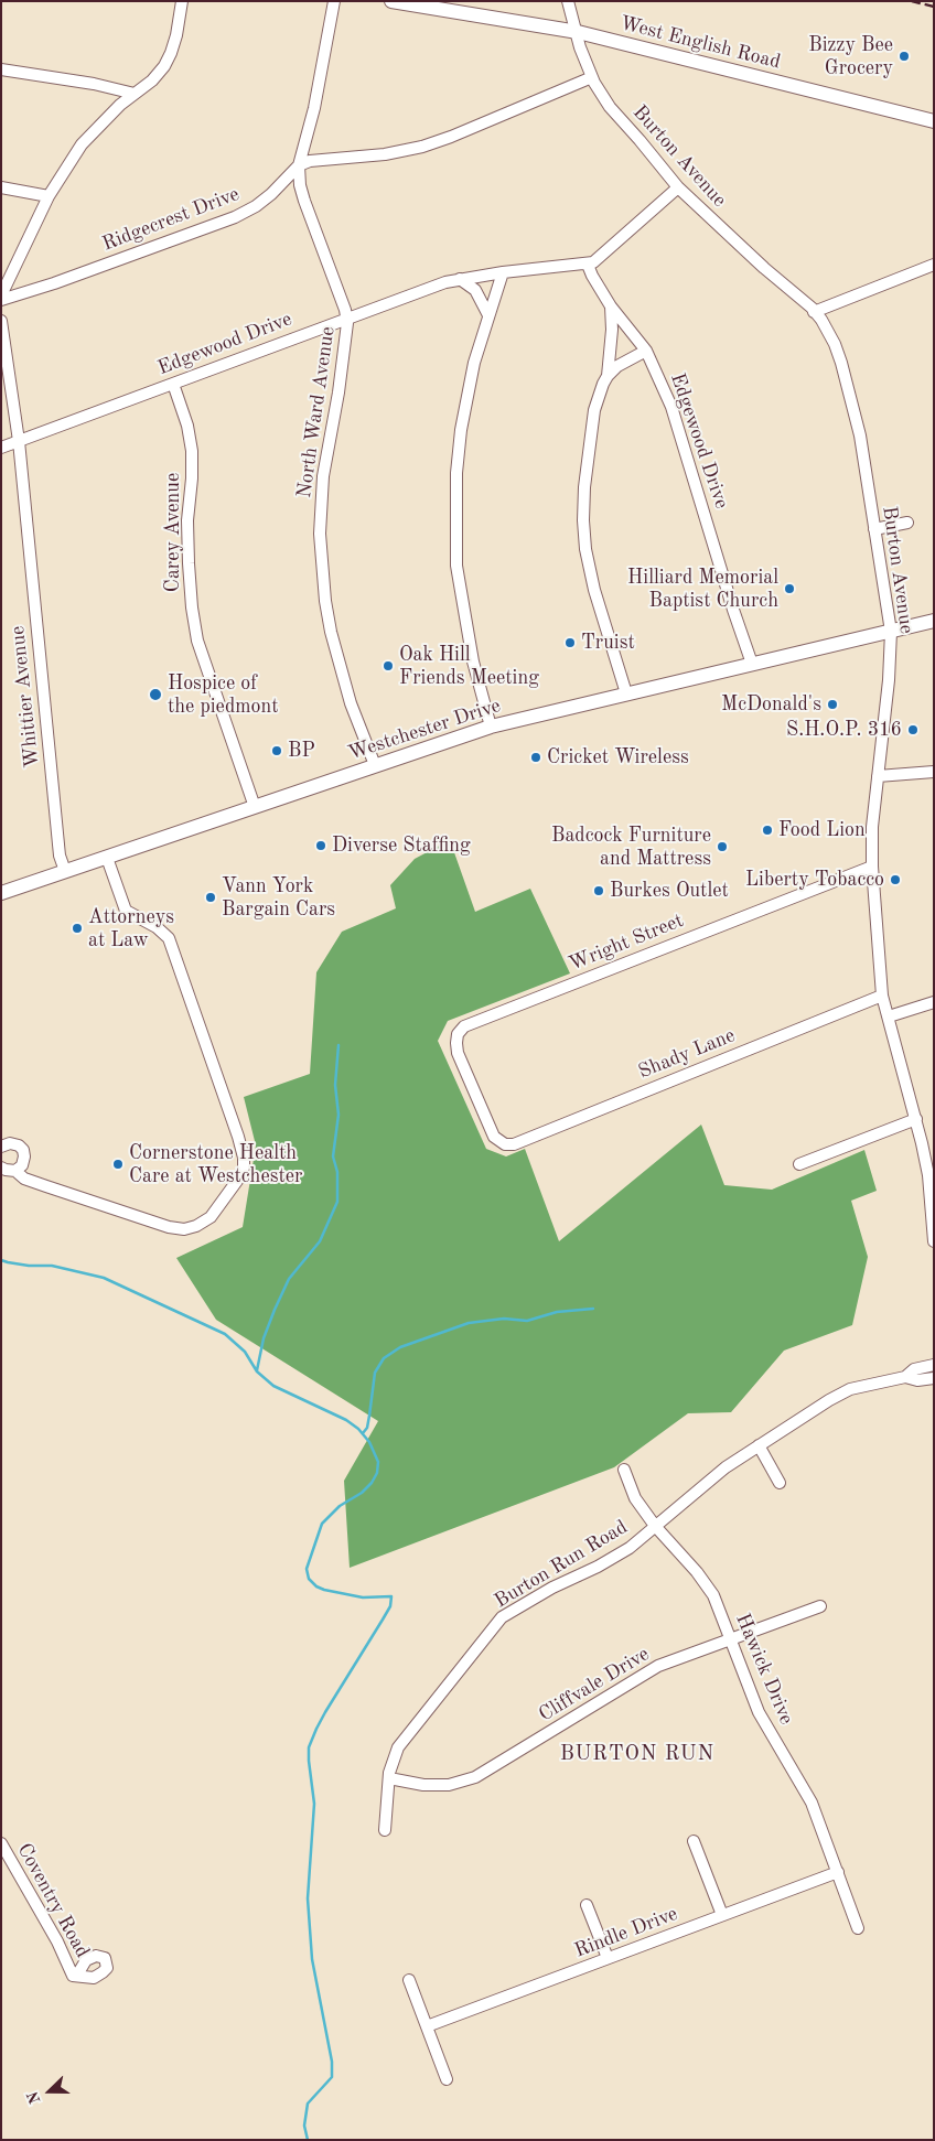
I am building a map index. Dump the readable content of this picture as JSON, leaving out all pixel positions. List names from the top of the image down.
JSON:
{
  "streets": {
    "main road": ["West English Road", "Westchester Drive"],
    "street": [
      "Burton Avenue",
      "Ridgecrest Drive",
      "Edgewood Drive",
      "North Ward Avenue",
      "Carey Avenue",
      "Whittier Avenue",
      "Wright Street",
      "Shady Lane",
      "Burton Run Road",
      "Hawick Drive",
      "Cliffvale Drive",
      "Coventry Road",
      "Rindle Drive"
    ]
  },
  "crossings": [
    ["West English Road", "Burton Avenue"],
    ["Burton Avenue", "Westchester Drive"],
    ["Burton Avenue", "Wright Street"],
    ["Burton Avenue", "Shady Lane"],
    ["Ridgecrest Drive", "North Ward Avenue"],
    ["Edgewood Drive", "North Ward Avenue"],
    ["Edgewood Drive", "Carey Avenue"],
    ["Edgewood Drive", "Whittier Avenue"],
    ["Edgewood Drive", "Westchester Drive"],
    ["North Ward Avenue", "Westchester Drive"],
    ["Carey Avenue", "Westchester Drive"],
    ["Whittier Avenue", "Westchester Drive"],
    ["Wright Street", "Shady Lane"],
    ["Burton Run Road", "Hawick Drive"],
    ["Burton Run Road", "Cliffvale Drive"],
    ["Hawick Drive", "Cliffvale Drive"],
    ["Hawick Drive", "Rindle Drive"]
  ],
  "districts": ["BURTON RUN"],
  "places": [
    "Bizzy Bee Grocery",
    "Hilliard Memorial Baptist Church",
    "Truist",
    "Oak Hill Friends Meeting",
    "Hospice of the piedmont",
    "McDonald's",
    "S.H.O.P. 316",
    "BP",
    "Cricket Wireless",
    "Food Lion",
    "Diverse Staffing",
    "Badcock Furniture and Mattress",
    "Liberty Tobacco",
    "Burkes Outlet",
    "Vann York Bargain Cars",
    "Attorneys at Law",
    "Cornerstone Health Care at Westchester"
  ],
  "north": "left"
}
